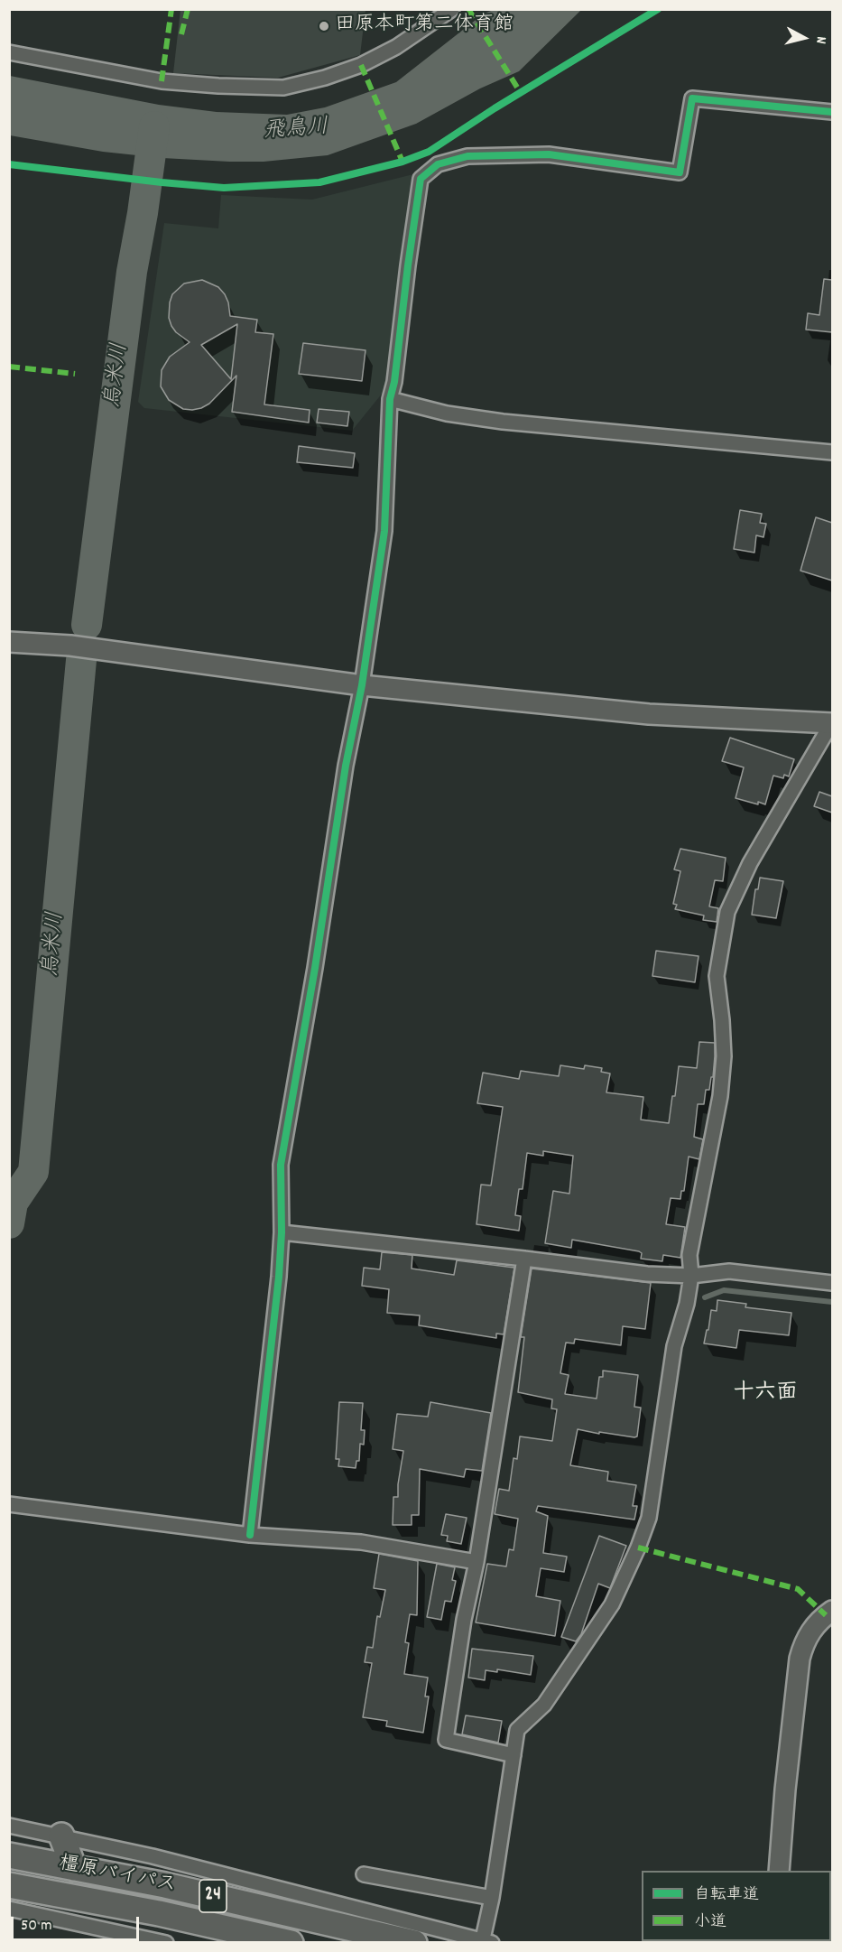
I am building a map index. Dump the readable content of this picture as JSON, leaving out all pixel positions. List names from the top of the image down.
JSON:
{
  "streets": {
    "highway": ["橿原バイパス", "24"]
  },
  "districts": ["十六面"],
  "water": ["飛鳥川", "烏米川"],
  "places": ["田原本町第二体育館"],
  "legend": ["自転車道", "小道"],
  "scale_bar": "50 m",
  "north": "right"
}
